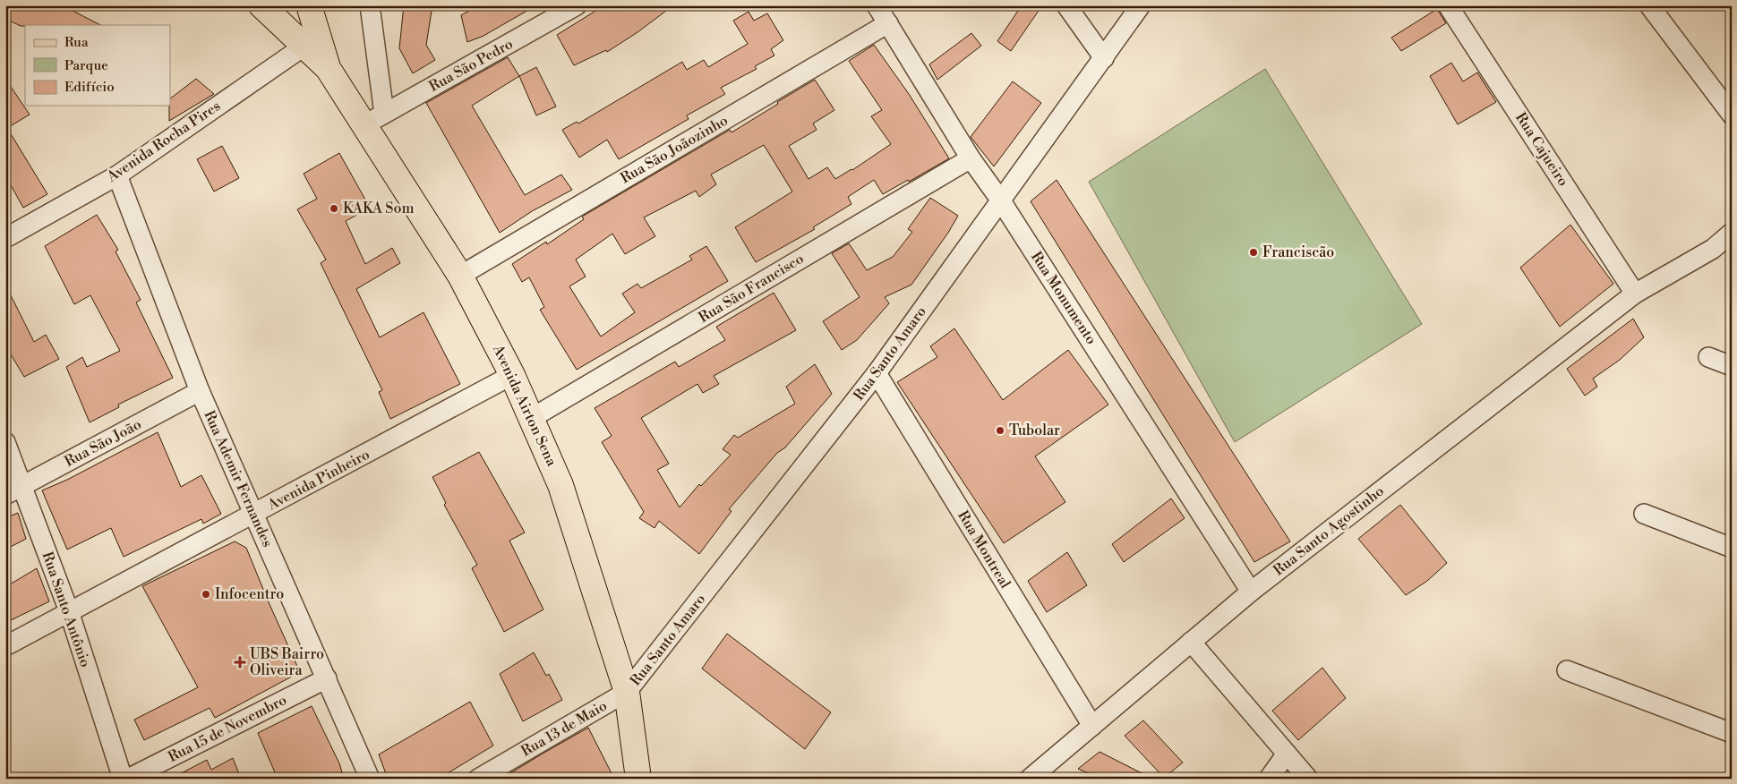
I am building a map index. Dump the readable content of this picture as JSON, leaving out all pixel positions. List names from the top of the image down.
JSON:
{
  "streets": {
    "main road": ["Avenida Airton Sena"],
    "street": [
      "Rua São Pedro",
      "Avenida Rocha Pires",
      "Rua São Joãozinho",
      "Rua Cajueiro",
      "Rua São Francisco",
      "Rua Monumento",
      "Rua Santo Amaro",
      "Rua São João",
      "Rua Ademir Fernandes",
      "Avenida Pinheiro",
      "Rua Santo Agostinho",
      "Rua Montreal",
      "Rua Santo Antônio",
      "Rua 15 de Novembro",
      "Rua 13 de Maio"
    ]
  },
  "crossings": [
    ["Rua São Pedro", "Avenida Airton Sena"],
    ["Avenida Rocha Pires", "Avenida Airton Sena"],
    ["Avenida Rocha Pires", "Rua Ademir Fernandes"],
    ["Rua São Joãozinho", "Rua Monumento"],
    ["Rua São Joãozinho", "Avenida Airton Sena"],
    ["Rua Cajueiro", "Rua Santo Agostinho"],
    ["Rua São Francisco", "Rua Monumento"],
    ["Rua São Francisco", "Avenida Airton Sena"],
    ["Rua Monumento", "Rua Santo Amaro"],
    ["Rua Monumento", "Rua Santo Agostinho"],
    ["Rua Santo Amaro", "Avenida Airton Sena"],
    ["Rua Santo Amaro", "Rua Montreal"],
    ["Rua Santo Amaro", "Rua 13 de Maio"],
    ["Avenida Airton Sena", "Avenida Pinheiro"],
    ["Avenida Airton Sena", "Rua 13 de Maio"],
    ["Rua São João", "Rua Ademir Fernandes"],
    ["Rua São João", "Rua Santo Antônio"],
    ["Rua Ademir Fernandes", "Avenida Pinheiro"],
    ["Rua Ademir Fernandes", "Rua 15 de Novembro"],
    ["Avenida Pinheiro", "Rua Santo Antônio"],
    ["Rua Santo Agostinho", "Rua Montreal"]
  ],
  "places": {
    "other": [
      "KAKA Som",
      "Franciscão",
      "Tubolar",
      "Infocentro"
    ],
    "health": ["UBS Bairro Oliveira"]
  },
  "legend": ["Rua", "Parque", "Edifício"]
}
